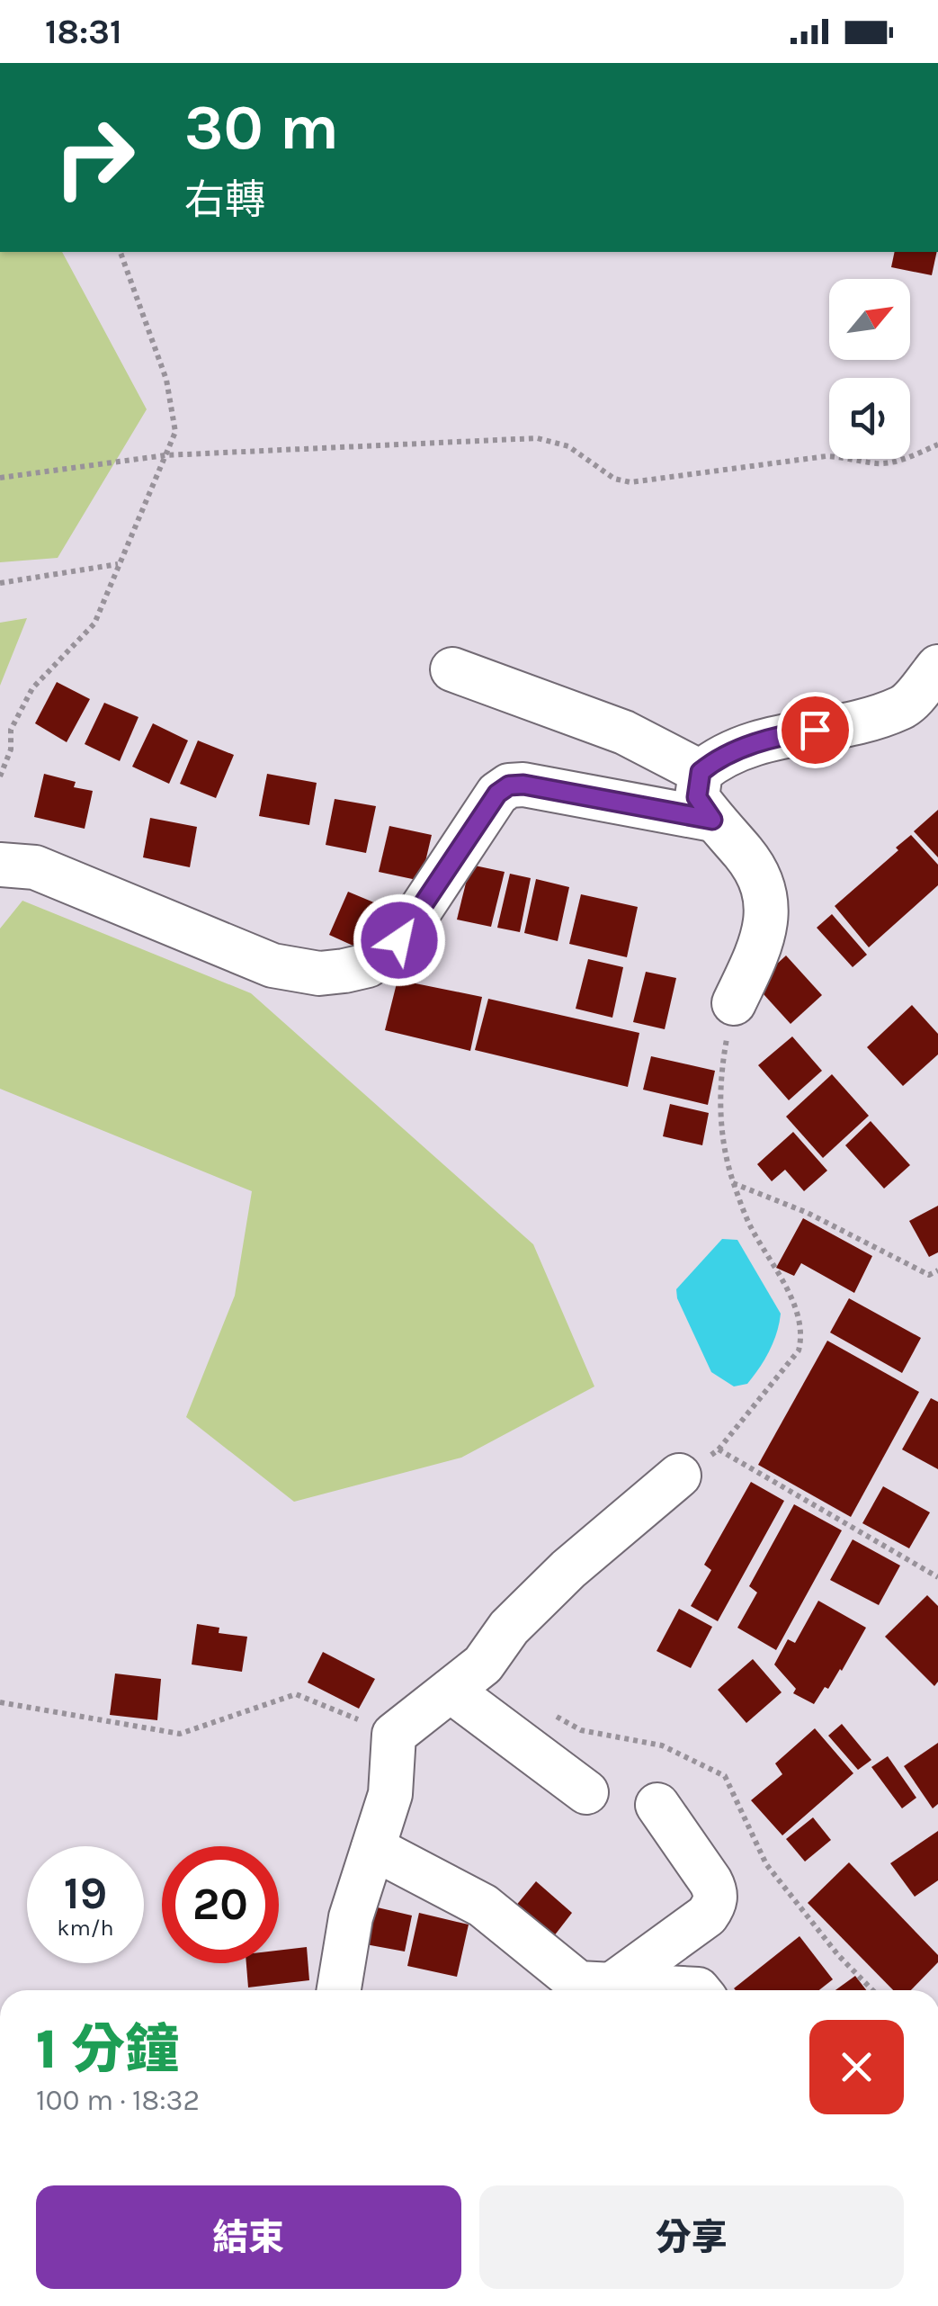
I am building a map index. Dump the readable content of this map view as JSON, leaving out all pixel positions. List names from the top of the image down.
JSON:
{
  "north": "top right",
  "page": {
    "status": "18:31",
    "turn": ["30 m", "右轉"],
    "speed": "19 km/h",
    "limit": "20",
    "heading": ["1 分鐘", "100 m · 18:32"],
    "buttons": ["結束", "分享"]
  }
}
